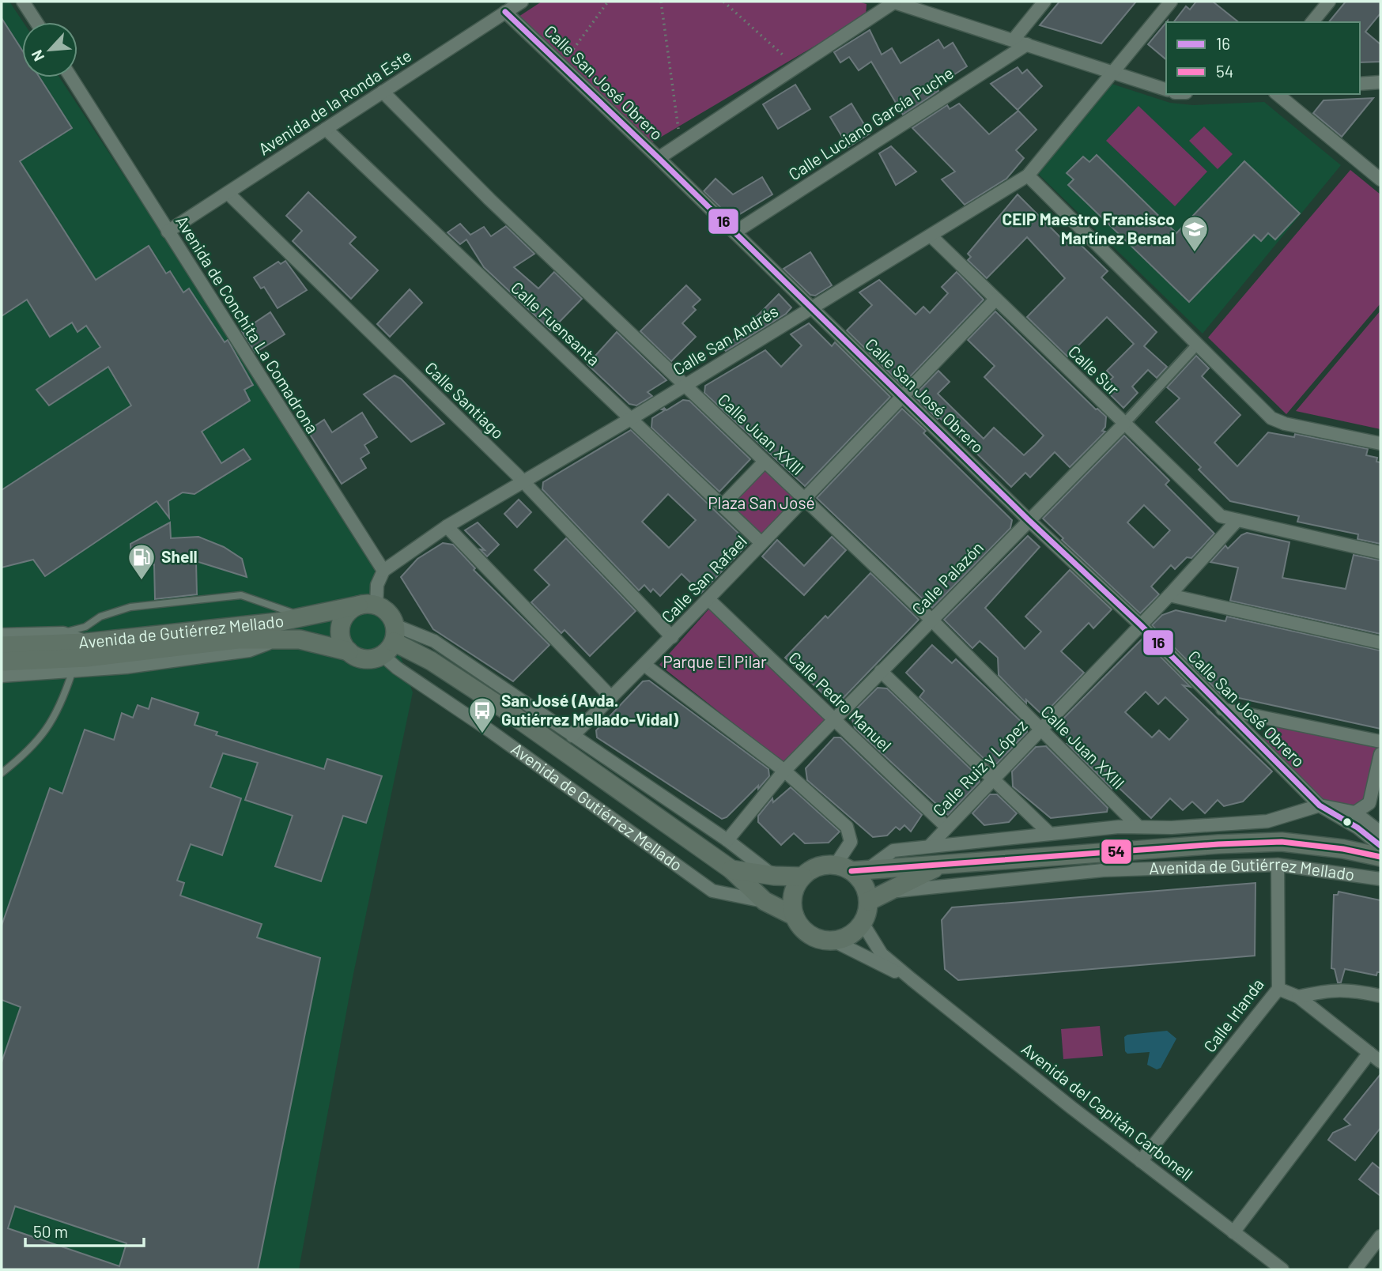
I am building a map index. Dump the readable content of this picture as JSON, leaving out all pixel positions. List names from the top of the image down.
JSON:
{
  "streets": {
    "main road": ["Avenida de Gutiérrez Mellado"],
    "street": [
      "Calle San José Obrero",
      "Avenida de la Ronda Este",
      "Calle Luciano García Puche",
      "Calle Fuensanta",
      "Avenida de Conchita La Comadrona",
      "Calle San Andrés",
      "Calle Sur",
      "Calle Santiago",
      "Calle Juan XXIII",
      "Calle Palazón",
      "Calle San Rafael",
      "Calle Pedro Manuel",
      "Calle Ruiz y López",
      "Calle Irlanda",
      "Avenida del Capitán Carbonell"
    ]
  },
  "crossings": [
    ["Calle San José Obrero", "Avenida de la Ronda Este"],
    ["Calle San José Obrero", "Calle Luciano García Puche"],
    ["Calle San José Obrero", "Calle San Andrés"],
    ["Calle San José Obrero", "Calle Palazón"],
    ["Calle San José Obrero", "Calle San Rafael"],
    ["Calle San José Obrero", "Avenida de Gutiérrez Mellado"],
    ["Calle San José Obrero", "Calle Ruiz y López"],
    ["Avenida de la Ronda Este", "Calle Fuensanta"],
    ["Avenida de la Ronda Este", "Avenida de Conchita La Comadrona"],
    ["Avenida de la Ronda Este", "Calle Santiago"],
    ["Avenida de la Ronda Este", "Calle Juan XXIII"],
    ["Calle Fuensanta", "Calle San Andrés"],
    ["Calle Fuensanta", "Calle San Rafael"],
    ["Avenida de Conchita La Comadrona", "Calle San Andrés"],
    ["Calle San Andrés", "Calle Sur"],
    ["Calle San Andrés", "Calle Santiago"],
    ["Calle San Andrés", "Calle Juan XXIII"],
    ["Calle Sur", "Calle Palazón"],
    ["Calle Sur", "Calle San Rafael"],
    ["Calle Sur", "Calle Ruiz y López"],
    ["Calle Santiago", "Calle San Rafael"],
    ["Calle Juan XXIII", "Calle Palazón"],
    ["Calle Juan XXIII", "Calle San Rafael"],
    ["Calle Juan XXIII", "Avenida de Gutiérrez Mellado"],
    ["Calle Juan XXIII", "Calle Ruiz y López"],
    ["Calle Palazón", "Calle Pedro Manuel"],
    ["Calle San Rafael", "Calle Pedro Manuel"],
    ["Avenida de Gutiérrez Mellado", "Calle Ruiz y López"],
    ["Avenida de Gutiérrez Mellado", "Calle Irlanda"],
    ["Calle Pedro Manuel", "Calle Ruiz y López"],
    ["Calle Irlanda", "Avenida del Capitán Carbonell"]
  ],
  "parks": ["Plaza San José", "Parque El Pilar"],
  "places": {
    "school or university": ["CEIP Maestro Francisco Martínez Bernal"],
    "fuel station": ["Shell"],
    "bus stop": ["San José (Avda. Gutiérrez Mellado-Vidal)"]
  },
  "lines": ["transit line 16", "transit line 54"],
  "legend": ["16", "54"],
  "scale_bar": "50 m",
  "north": "bottom left"
}
